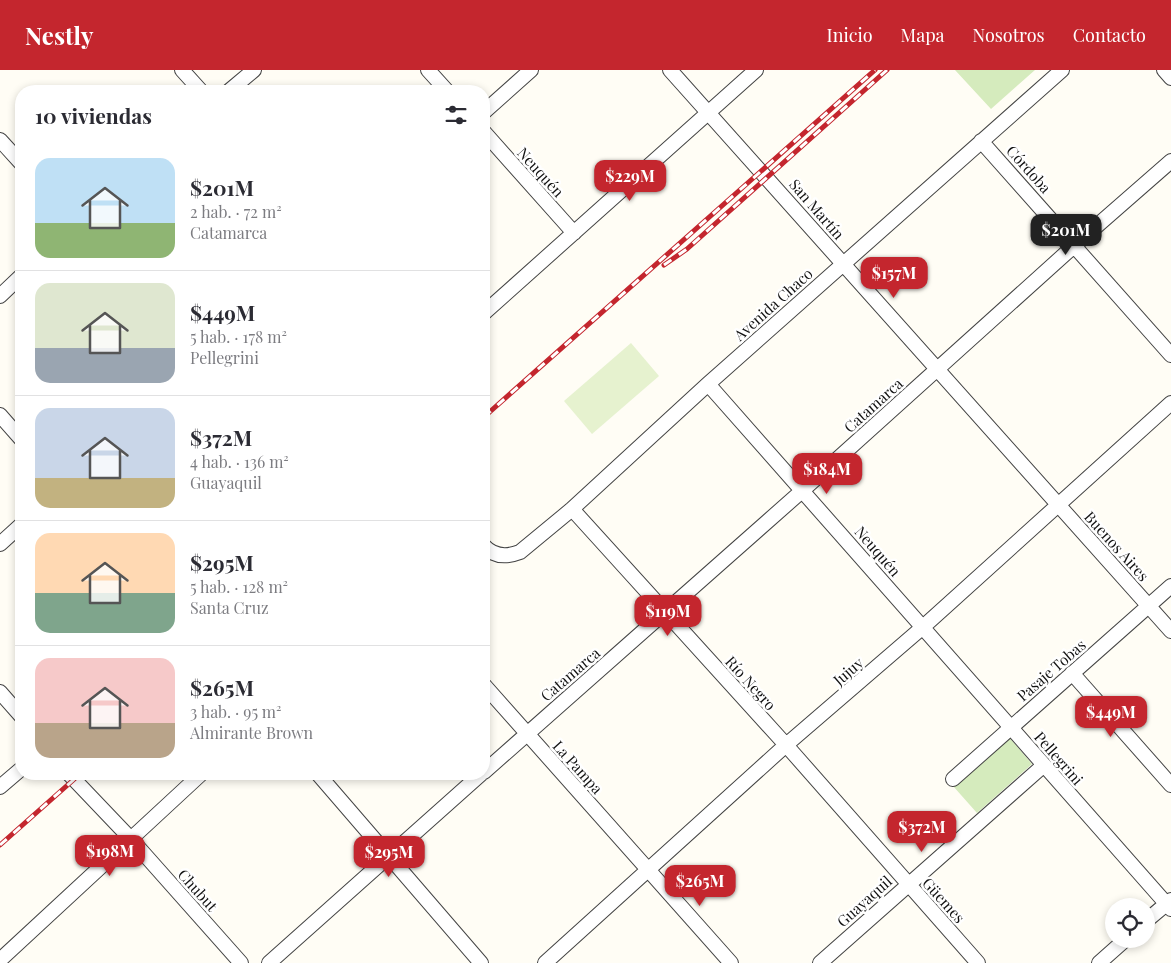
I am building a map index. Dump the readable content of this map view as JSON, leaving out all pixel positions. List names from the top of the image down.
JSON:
{
  "streets": {
    "street": [
      "Córdoba",
      "Neuquén",
      "San Martín",
      "Avenida Chaco",
      "Catamarca",
      "Buenos Aires",
      "Pasaje Tobas",
      "Jujuy",
      "Río Negro",
      "Pellegrini",
      "La Pampa",
      "Chubut",
      "Güemes",
      "Guayaquil"
    ]
  },
  "crossings": [
    ["Córdoba", "Avenida Chaco"],
    ["Córdoba", "Catamarca"],
    ["Neuquén", "Avenida Chaco"],
    ["Neuquén", "Catamarca"],
    ["Neuquén", "Jujuy"],
    ["Neuquén", "Pellegrini"],
    ["San Martín", "Avenida Chaco"],
    ["San Martín", "Catamarca"],
    ["San Martín", "Buenos Aires"],
    ["San Martín", "Jujuy"],
    ["Avenida Chaco", "Río Negro"],
    ["Catamarca", "Río Negro"],
    ["Catamarca", "La Pampa"],
    ["Buenos Aires", "Pasaje Tobas"],
    ["Buenos Aires", "Jujuy"],
    ["Pasaje Tobas", "Pellegrini"],
    ["Jujuy", "Río Negro"],
    ["Jujuy", "Pellegrini"],
    ["Jujuy", "La Pampa"],
    ["Jujuy", "Güemes"],
    ["Río Negro", "Güemes"],
    ["Pellegrini", "Guayaquil"],
    ["Güemes", "Guayaquil"]
  ],
  "page": {
    "header": "Nestly",
    "nav": [
      "Inicio",
      "Mapa",
      "Nosotros",
      "Contacto"
    ],
    "heading": "10 viviendas",
    "list": [
      {
        "name": "$201M",
        "note": "2 hab. · 72 m² · Catamarca"
      },
      {
        "name": "$449M",
        "note": "5 hab. · 178 m² · Pellegrini"
      },
      {
        "name": "$372M",
        "note": "4 hab. · 136 m² · Guayaquil"
      },
      {
        "name": "$295M",
        "note": "5 hab. · 128 m² · Santa Cruz"
      },
      {
        "name": "$265M",
        "note": "3 hab. · 95 m² · Almirante Brown"
      }
    ],
    "price": [
      "$229M",
      "$201M",
      "$157M",
      "$184M",
      "$119M",
      "$449M",
      "$372M",
      "$198M",
      "$295M",
      "$265M"
    ]
  }
}
